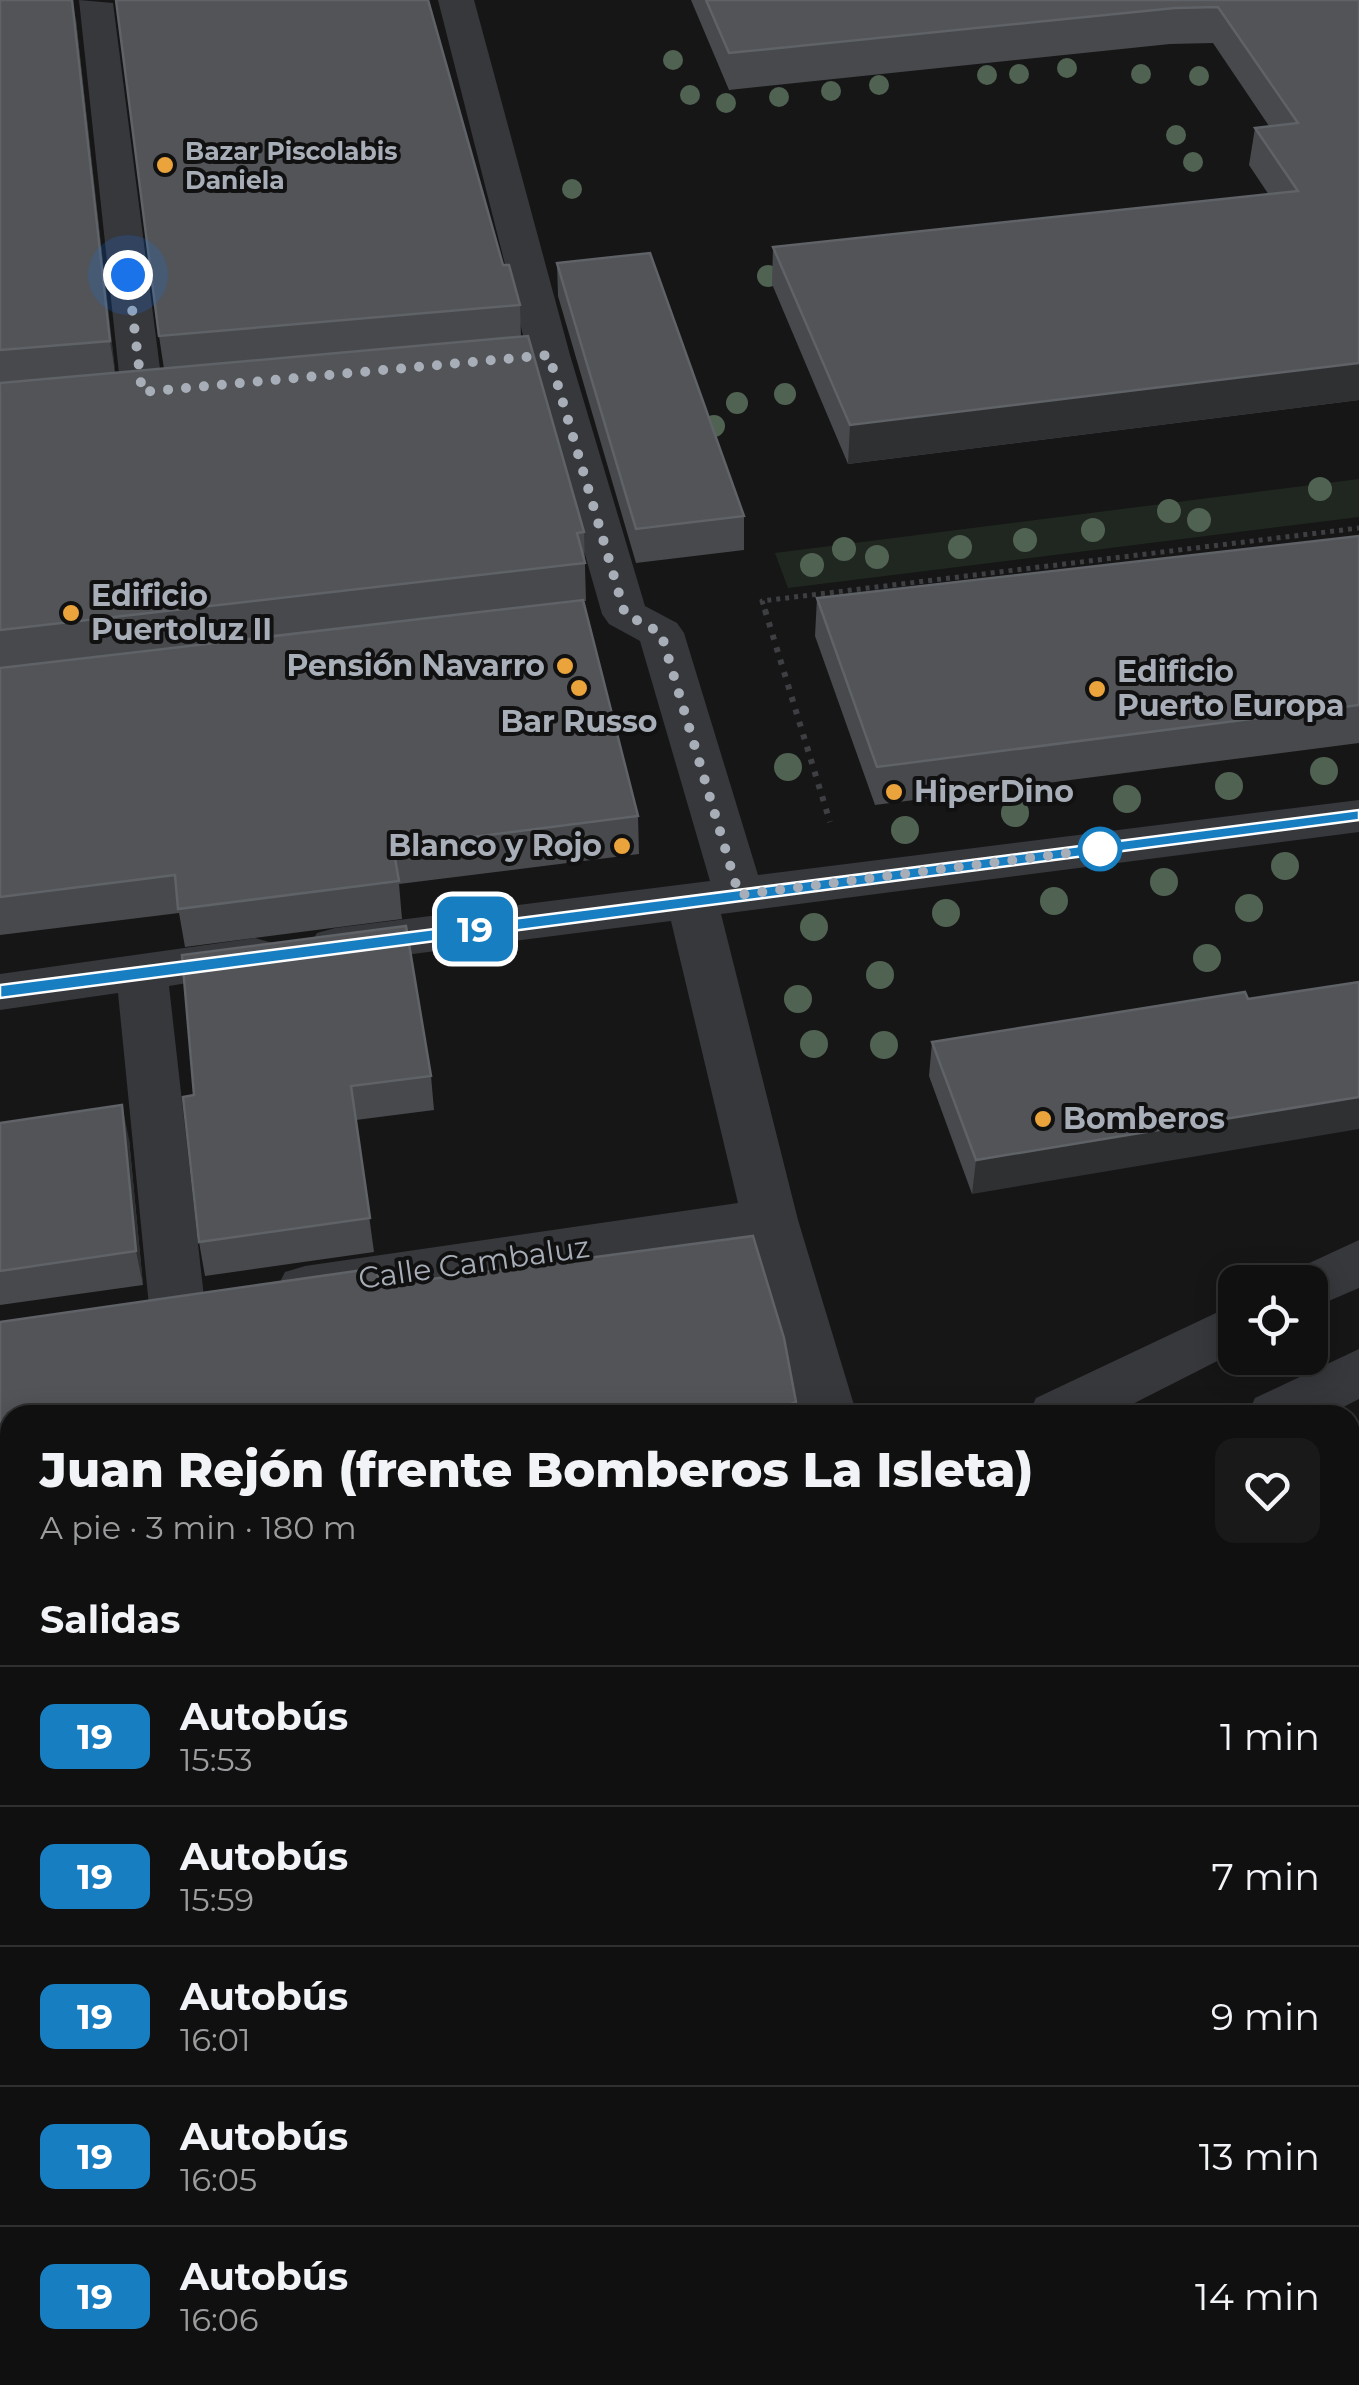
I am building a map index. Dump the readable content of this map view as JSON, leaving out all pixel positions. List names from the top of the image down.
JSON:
{
  "streets": {
    "street": ["Calle Cambaluz"]
  },
  "places": [
    "Bazar Piscolabis Daniela",
    "Edificio Puertoluz II",
    "Pensión Navarro",
    "Bar Russo",
    "Edificio Puerto Europa",
    "HiperDino",
    "Blanco y Rojo",
    "Bomberos"
  ],
  "lines": ["bus line 19"],
  "page": {
    "on_map": "19",
    "heading": [
      ["Juan Rejón (frente Bomberos La Isleta)", "A pie · 3 min · 180 m"],
      "Salidas"
    ],
    "list": [
      {
        "mark": "19",
        "name": "Autobús",
        "note": "15:53",
        "value": "1 min"
      },
      {
        "mark": "19",
        "name": "Autobús",
        "note": "15:59",
        "value": "7 min"
      },
      {
        "mark": "19",
        "name": "Autobús",
        "note": "16:01",
        "value": "9 min"
      },
      {
        "mark": "19",
        "name": "Autobús",
        "note": "16:05",
        "value": "13 min"
      },
      {
        "mark": "19",
        "name": "Autobús",
        "note": "16:06",
        "value": "14 min"
      }
    ]
  }
}
